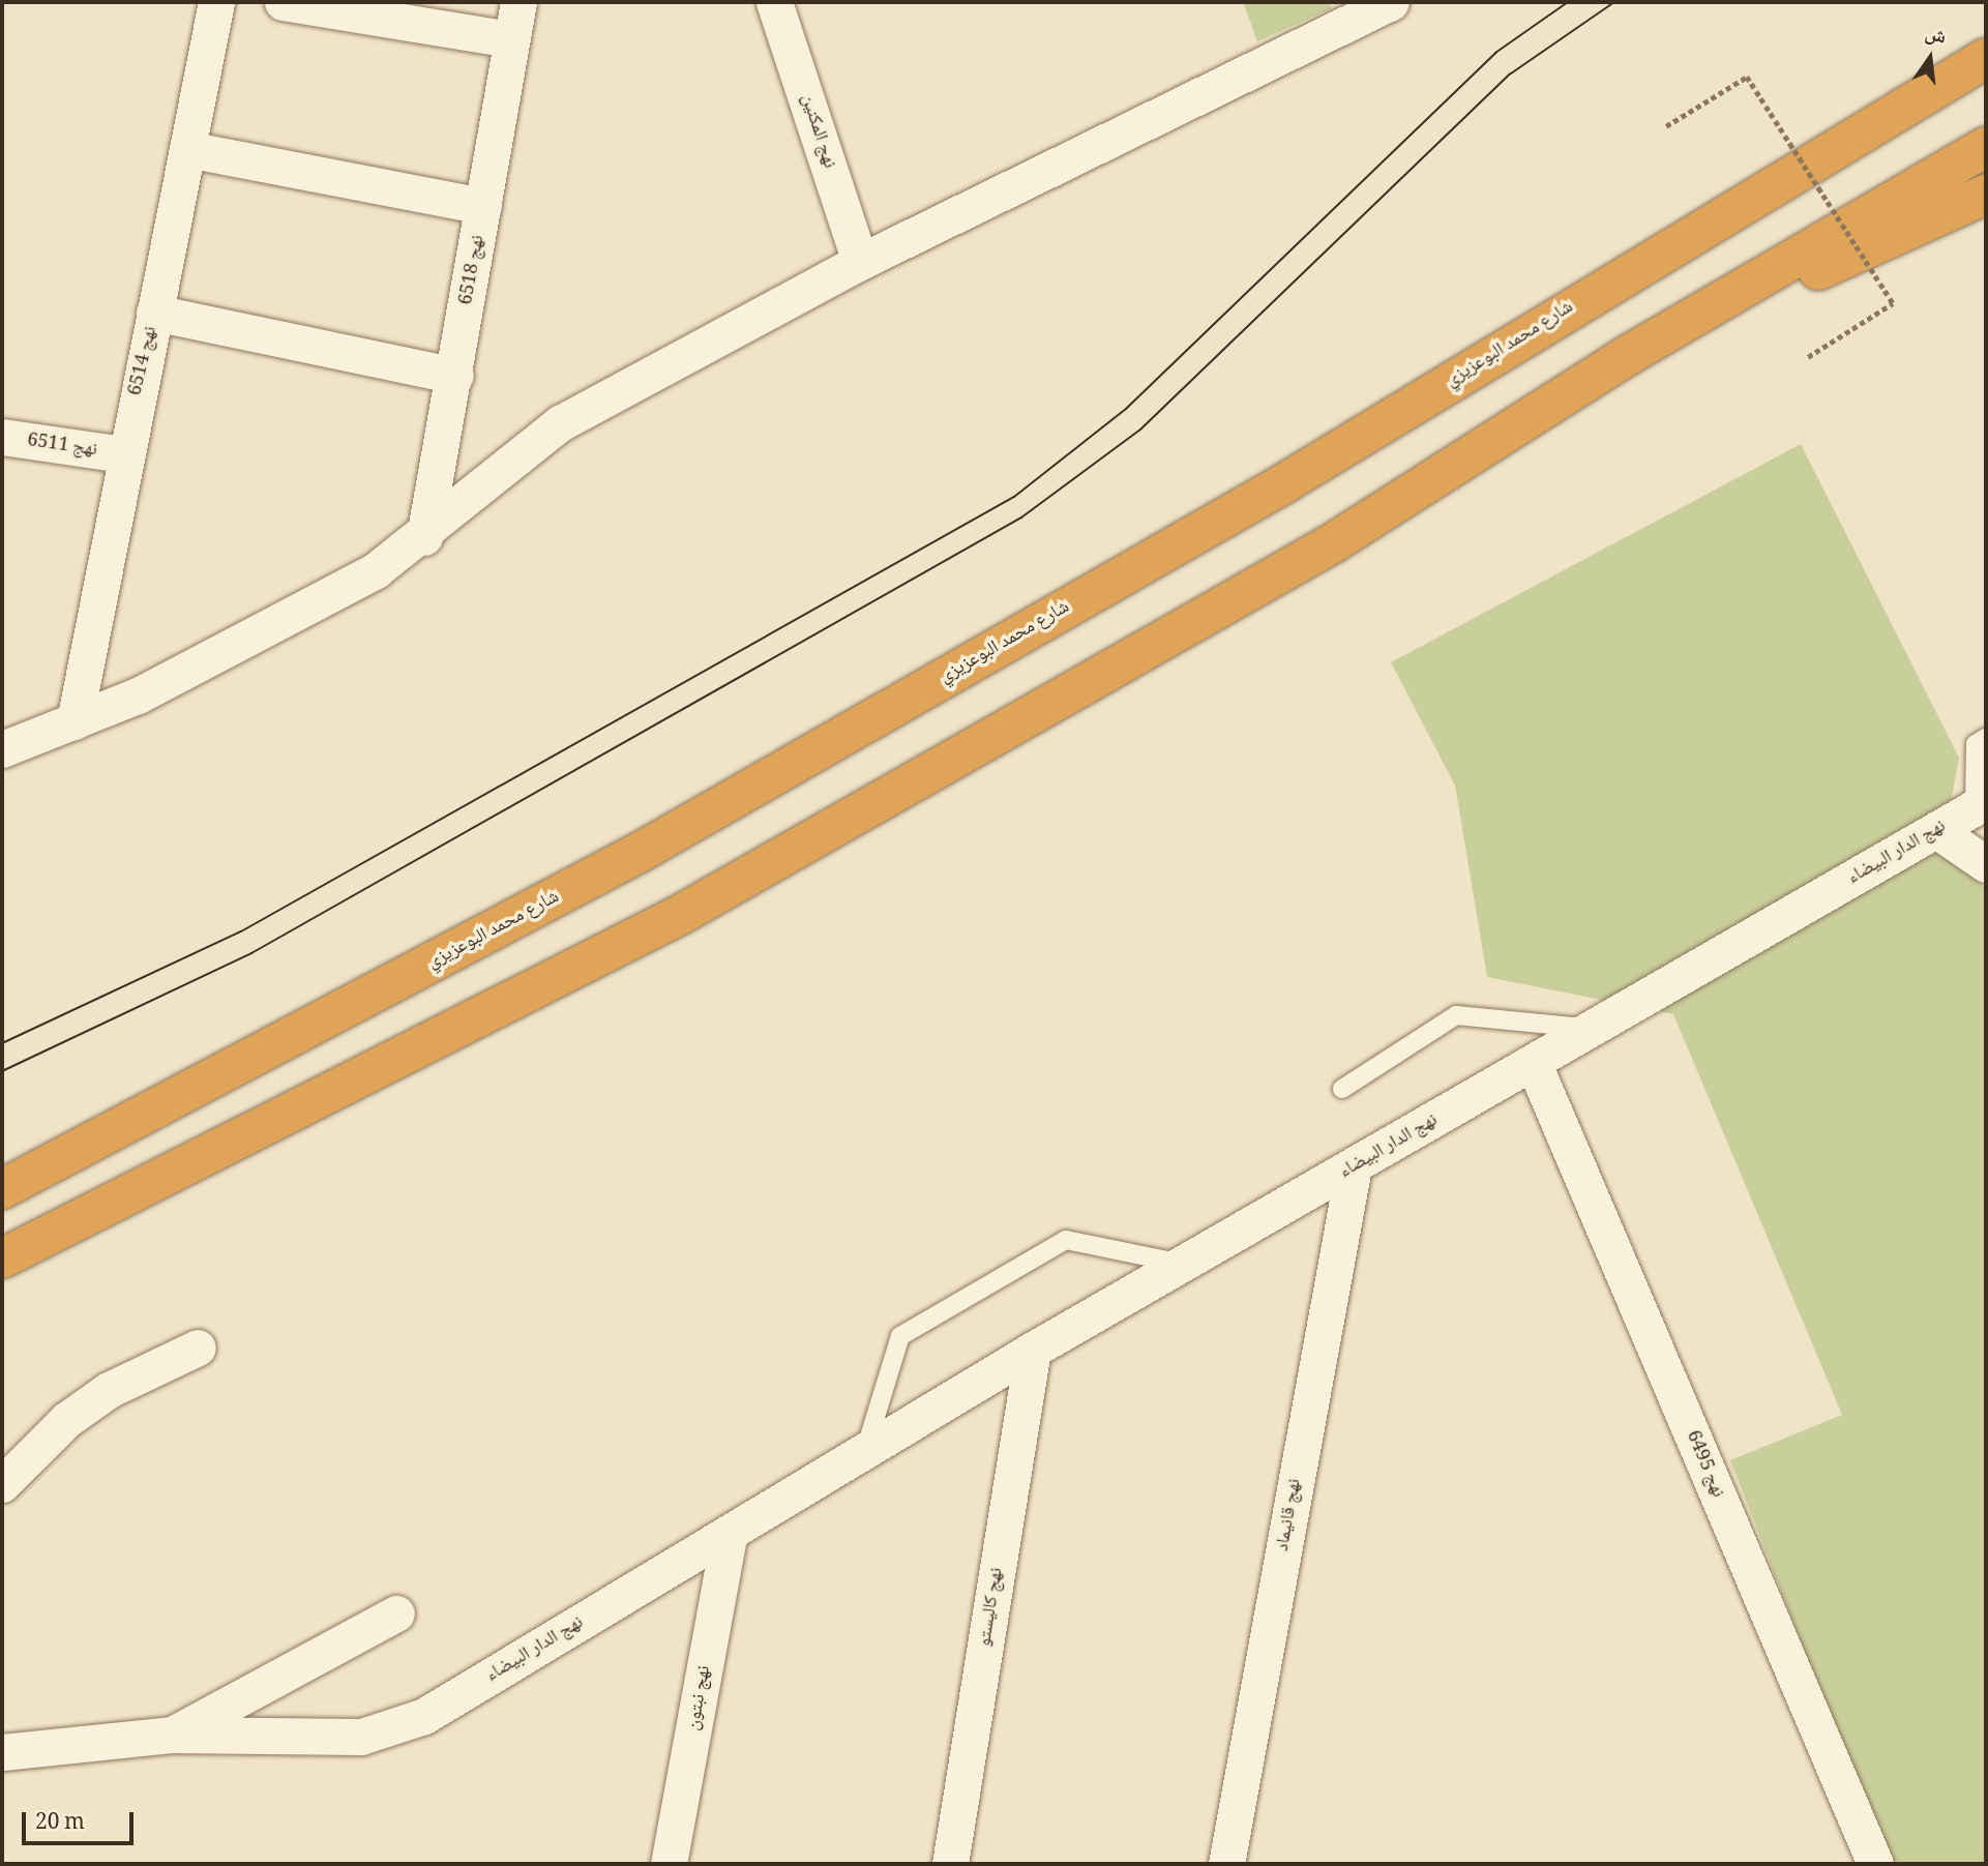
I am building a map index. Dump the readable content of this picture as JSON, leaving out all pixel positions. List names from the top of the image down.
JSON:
{
  "streets": {
    "highway": ["شارع محمد البوعزيزي"],
    "street": [
      "نهج المكنين",
      "نهج 6518",
      "نهج 6514",
      "نهج 6511",
      "نهج الدار البيضاء",
      "نهج 6495",
      "نهج قانيماد",
      "نهج كاليستو",
      "نهج نبتون"
    ]
  },
  "crossings": [
    ["نهج 6514", "نهج 6511"],
    ["نهج الدار البيضاء", "نهج 6495"],
    ["نهج الدار البيضاء", "نهج قانيماد"],
    ["نهج الدار البيضاء", "نهج كاليستو"],
    ["نهج الدار البيضاء", "نهج نبتون"]
  ],
  "scale_bar": "20 m",
  "north": "top"
}
